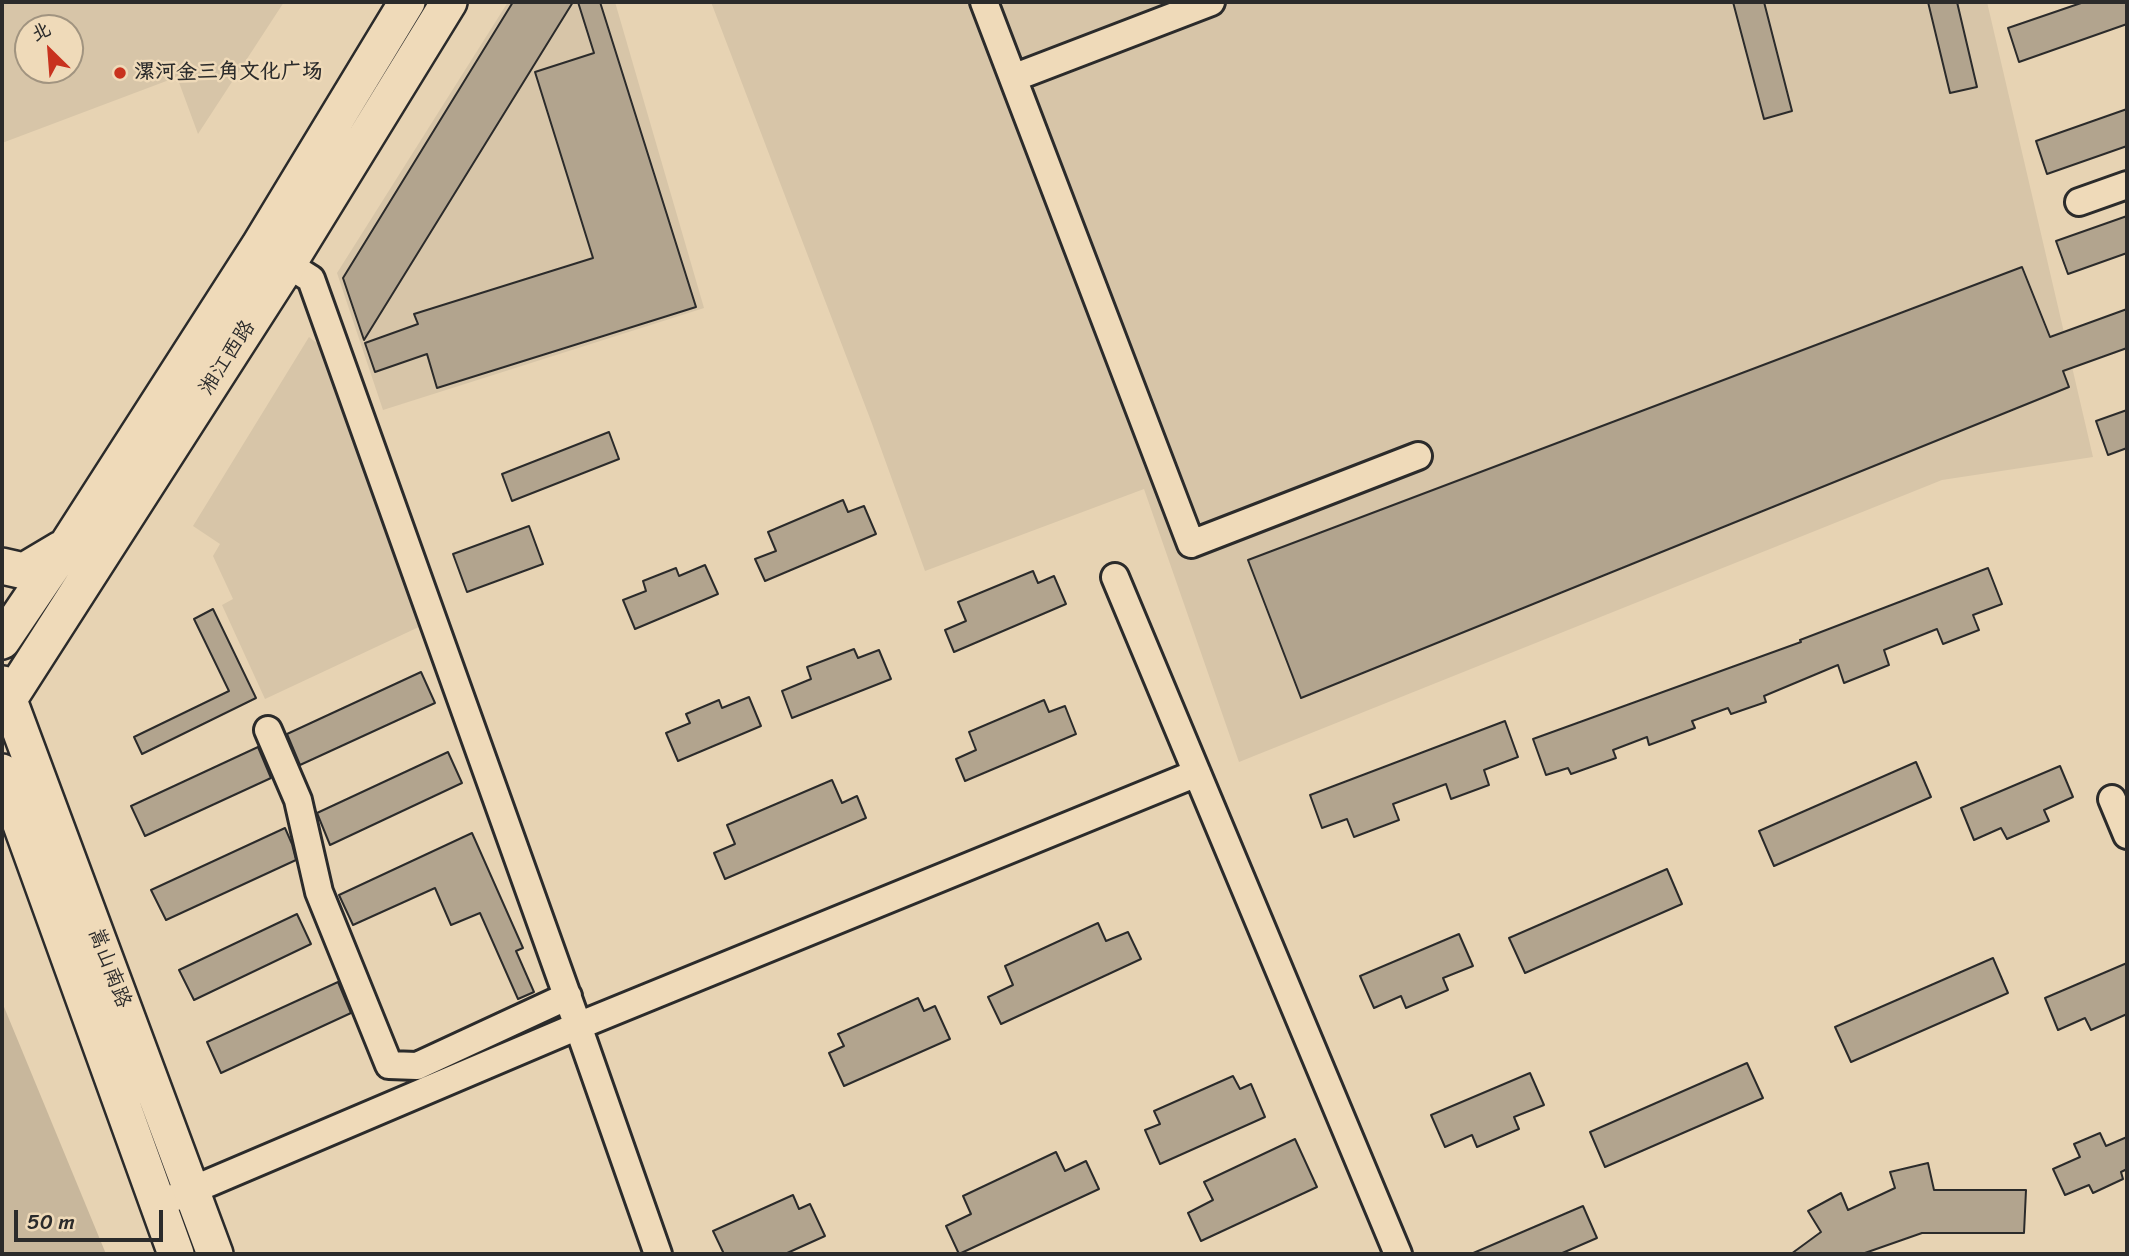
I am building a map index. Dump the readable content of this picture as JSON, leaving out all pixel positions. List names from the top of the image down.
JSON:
{
  "streets": {
    "main road": ["湘江西路", "嵩山南路"]
  },
  "crossings": [
    ["湘江西路", "嵩山南路"]
  ],
  "places": ["漯河金三角文化广场"],
  "scale_bar": "50 m",
  "north": "top left"
}
